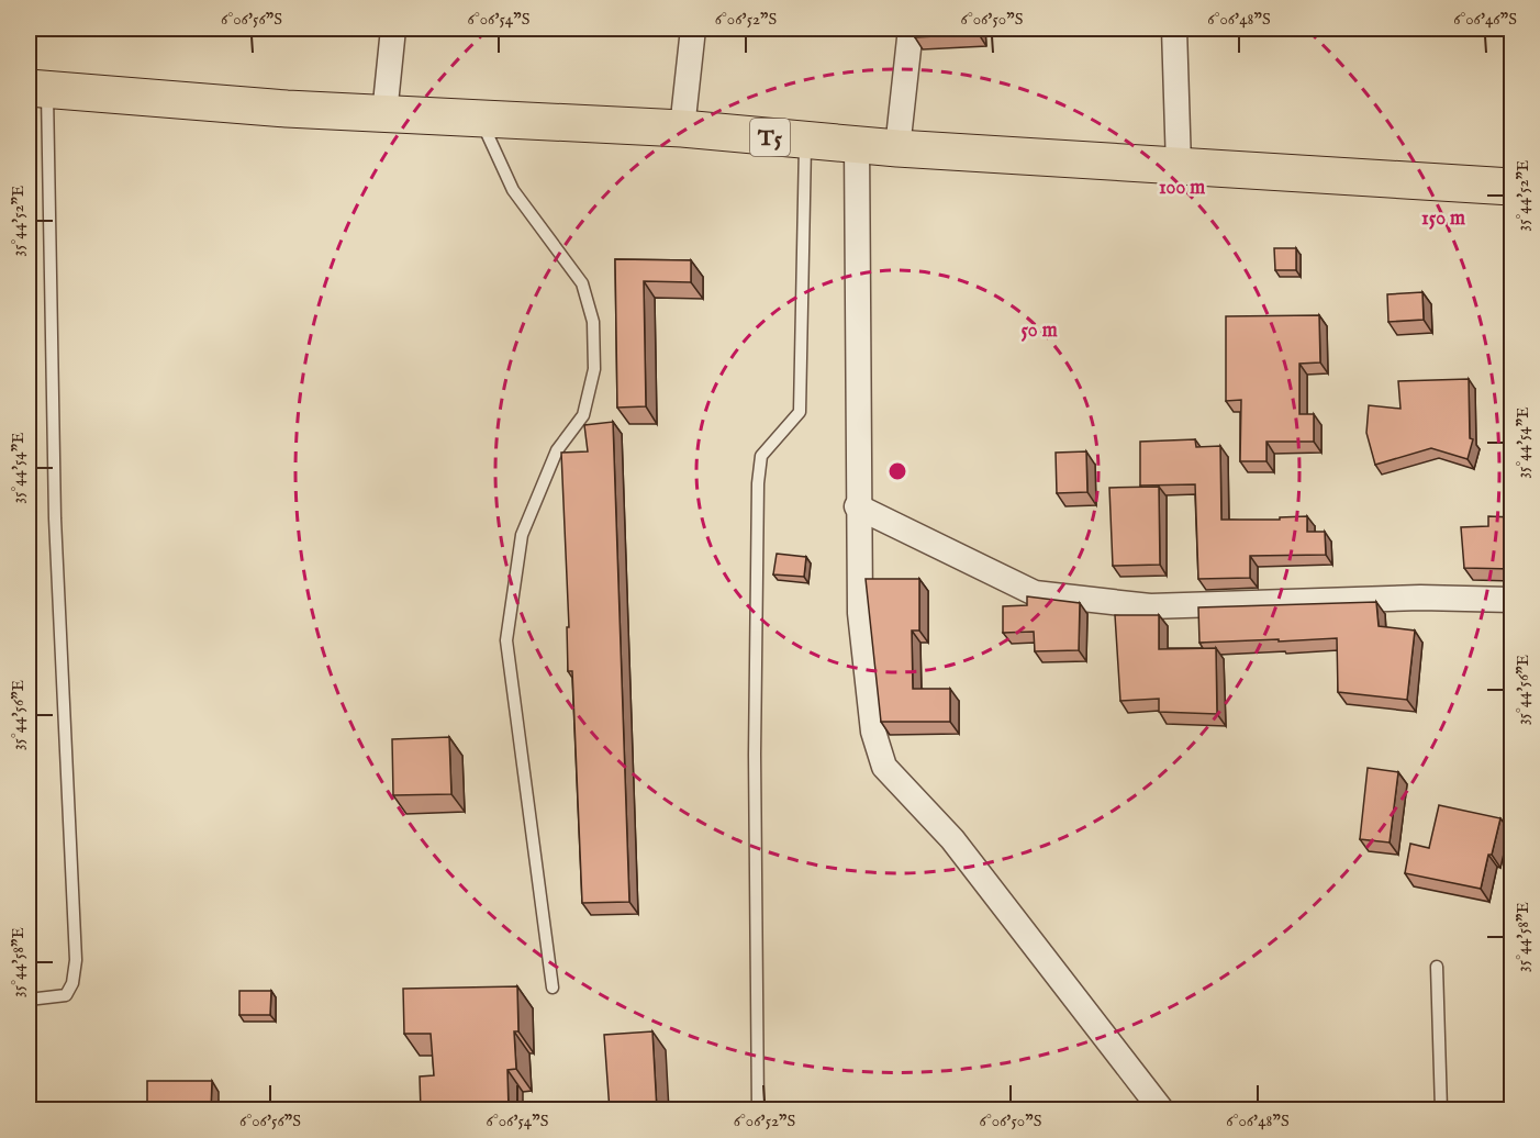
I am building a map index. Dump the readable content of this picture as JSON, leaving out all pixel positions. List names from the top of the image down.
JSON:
{
  "streets": {
    "highway": ["T5"]
  },
  "coordinates": [
    "6°06'56\"S",
    "6°06'54\"S",
    "6°06'52\"S",
    "6°06'50\"S",
    "6°06'48\"S",
    "6°06'46\"S",
    "35°44'52\"E",
    "35°44'54\"E",
    "35°44'56\"E",
    "35°44'58\"E"
  ],
  "rings": ["100 m", "150 m", "50 m"]
}
